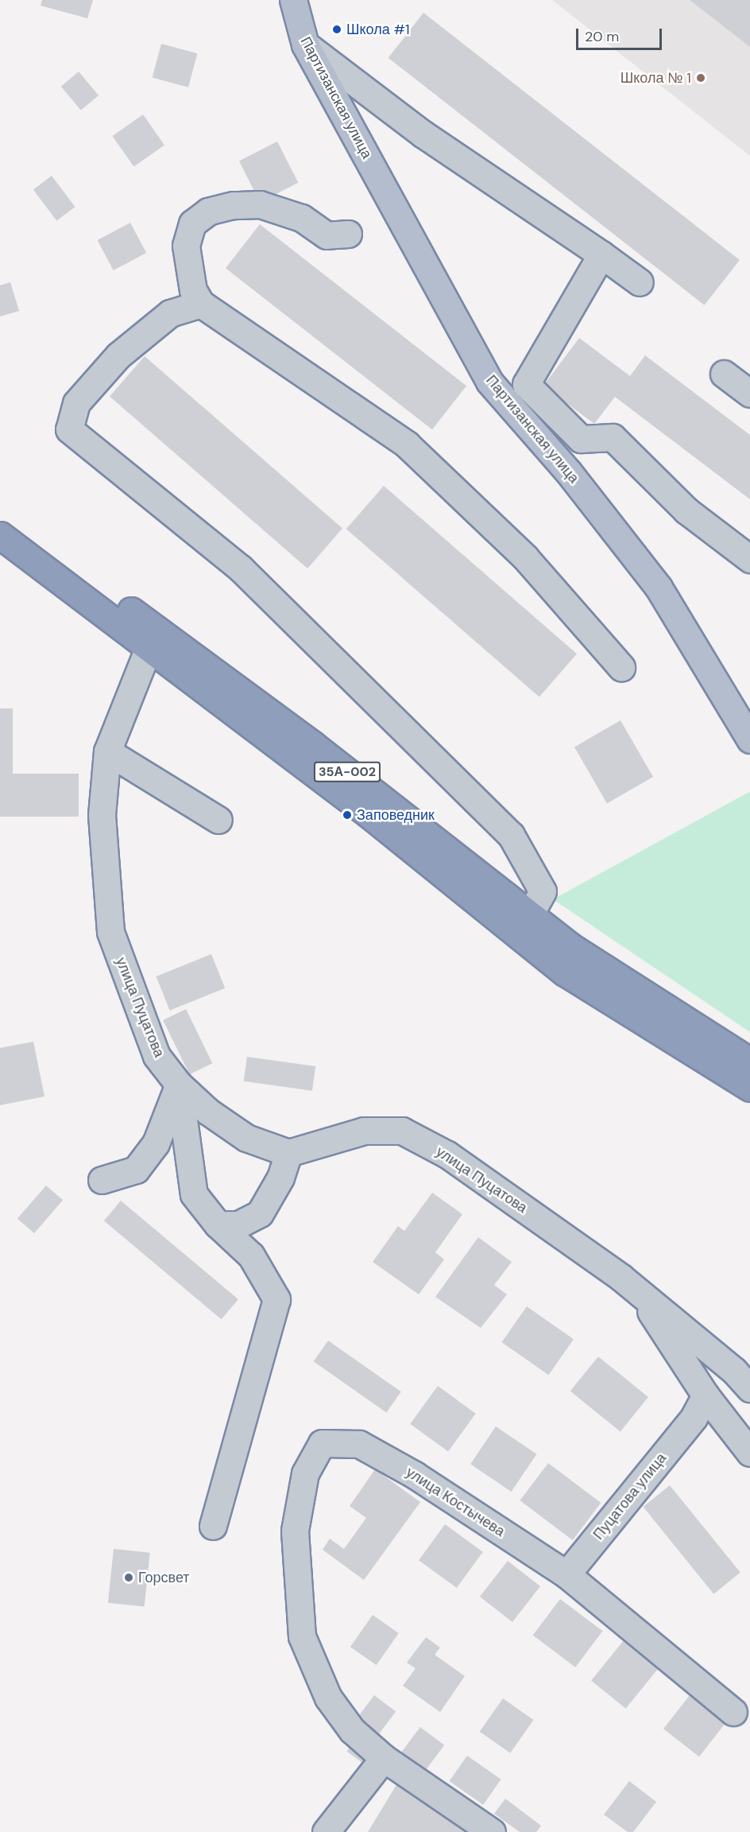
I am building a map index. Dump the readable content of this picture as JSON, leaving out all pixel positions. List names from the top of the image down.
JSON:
{
  "streets": {
    "highway": ["35А-002"],
    "main road": ["Партизанская улица"],
    "street": ["улица Пуцатова", "Пуцатова улица", "улица Костычева"]
  },
  "crossings": [
    ["35А-002", "улица Пуцатова"],
    ["улица Пуцатова", "Пуцатова улица"],
    ["Пуцатова улица", "улица Костычева"]
  ],
  "places": [
    "Школа #1",
    "Школа № 1",
    "Заповедник",
    "Горсвет"
  ],
  "scale_bar": "20 m"
}
